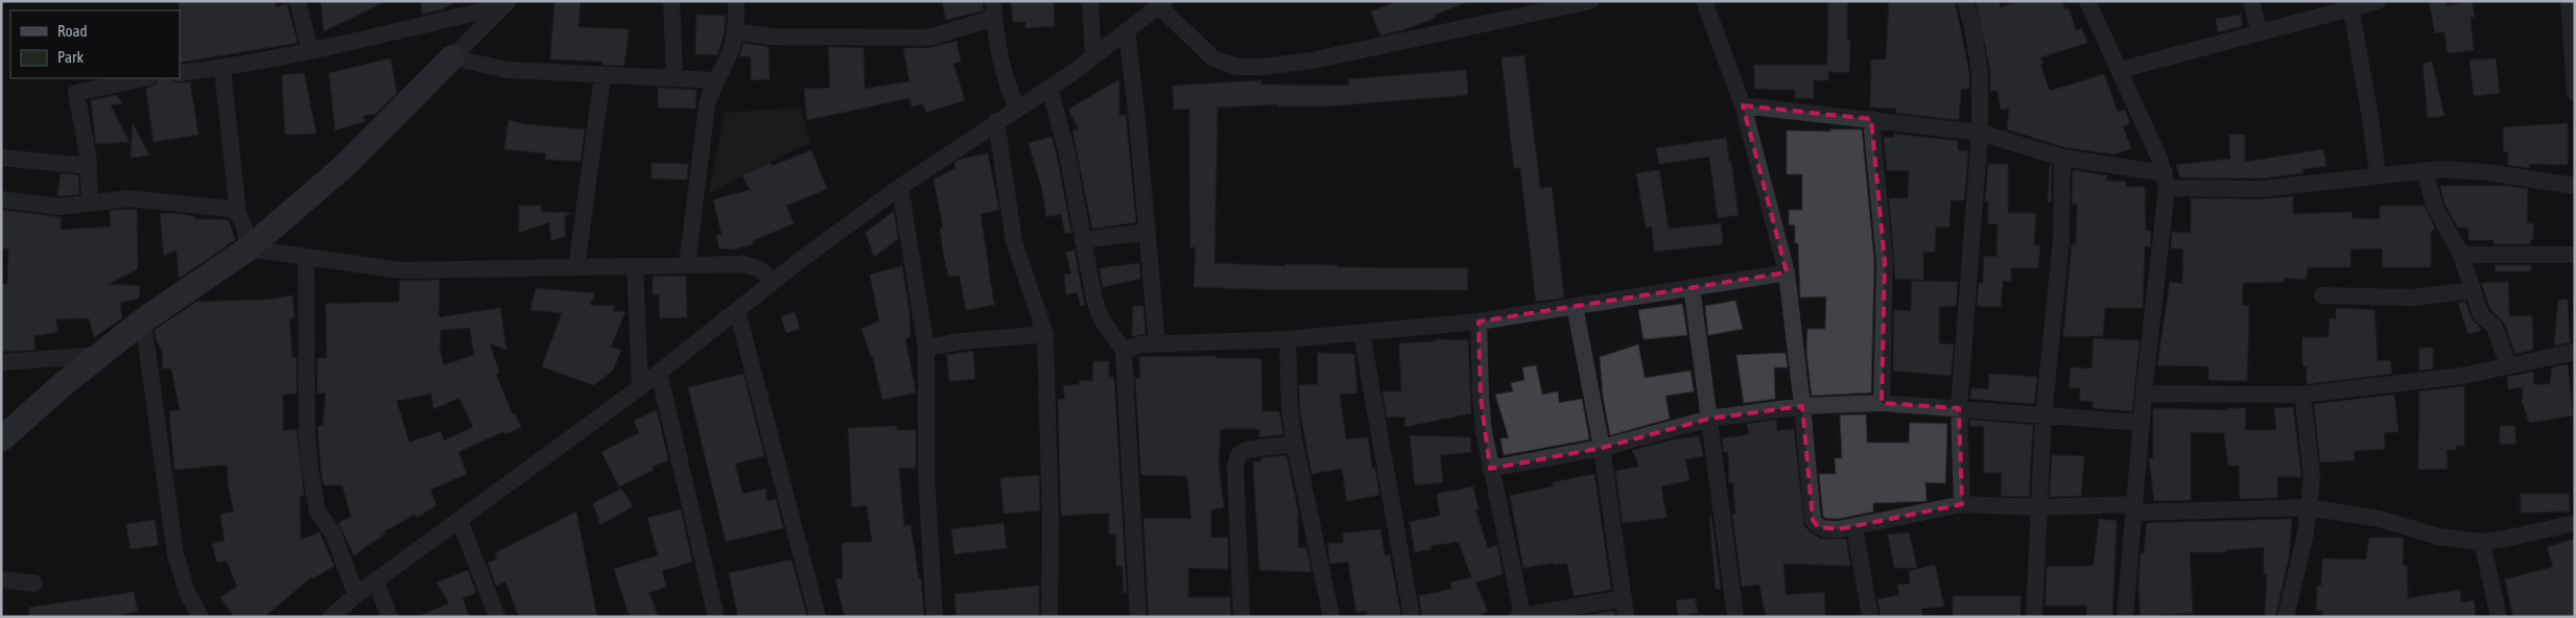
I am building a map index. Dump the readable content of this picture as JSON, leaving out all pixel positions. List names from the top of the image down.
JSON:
{
  "legend": ["Road", "Park"]
}
